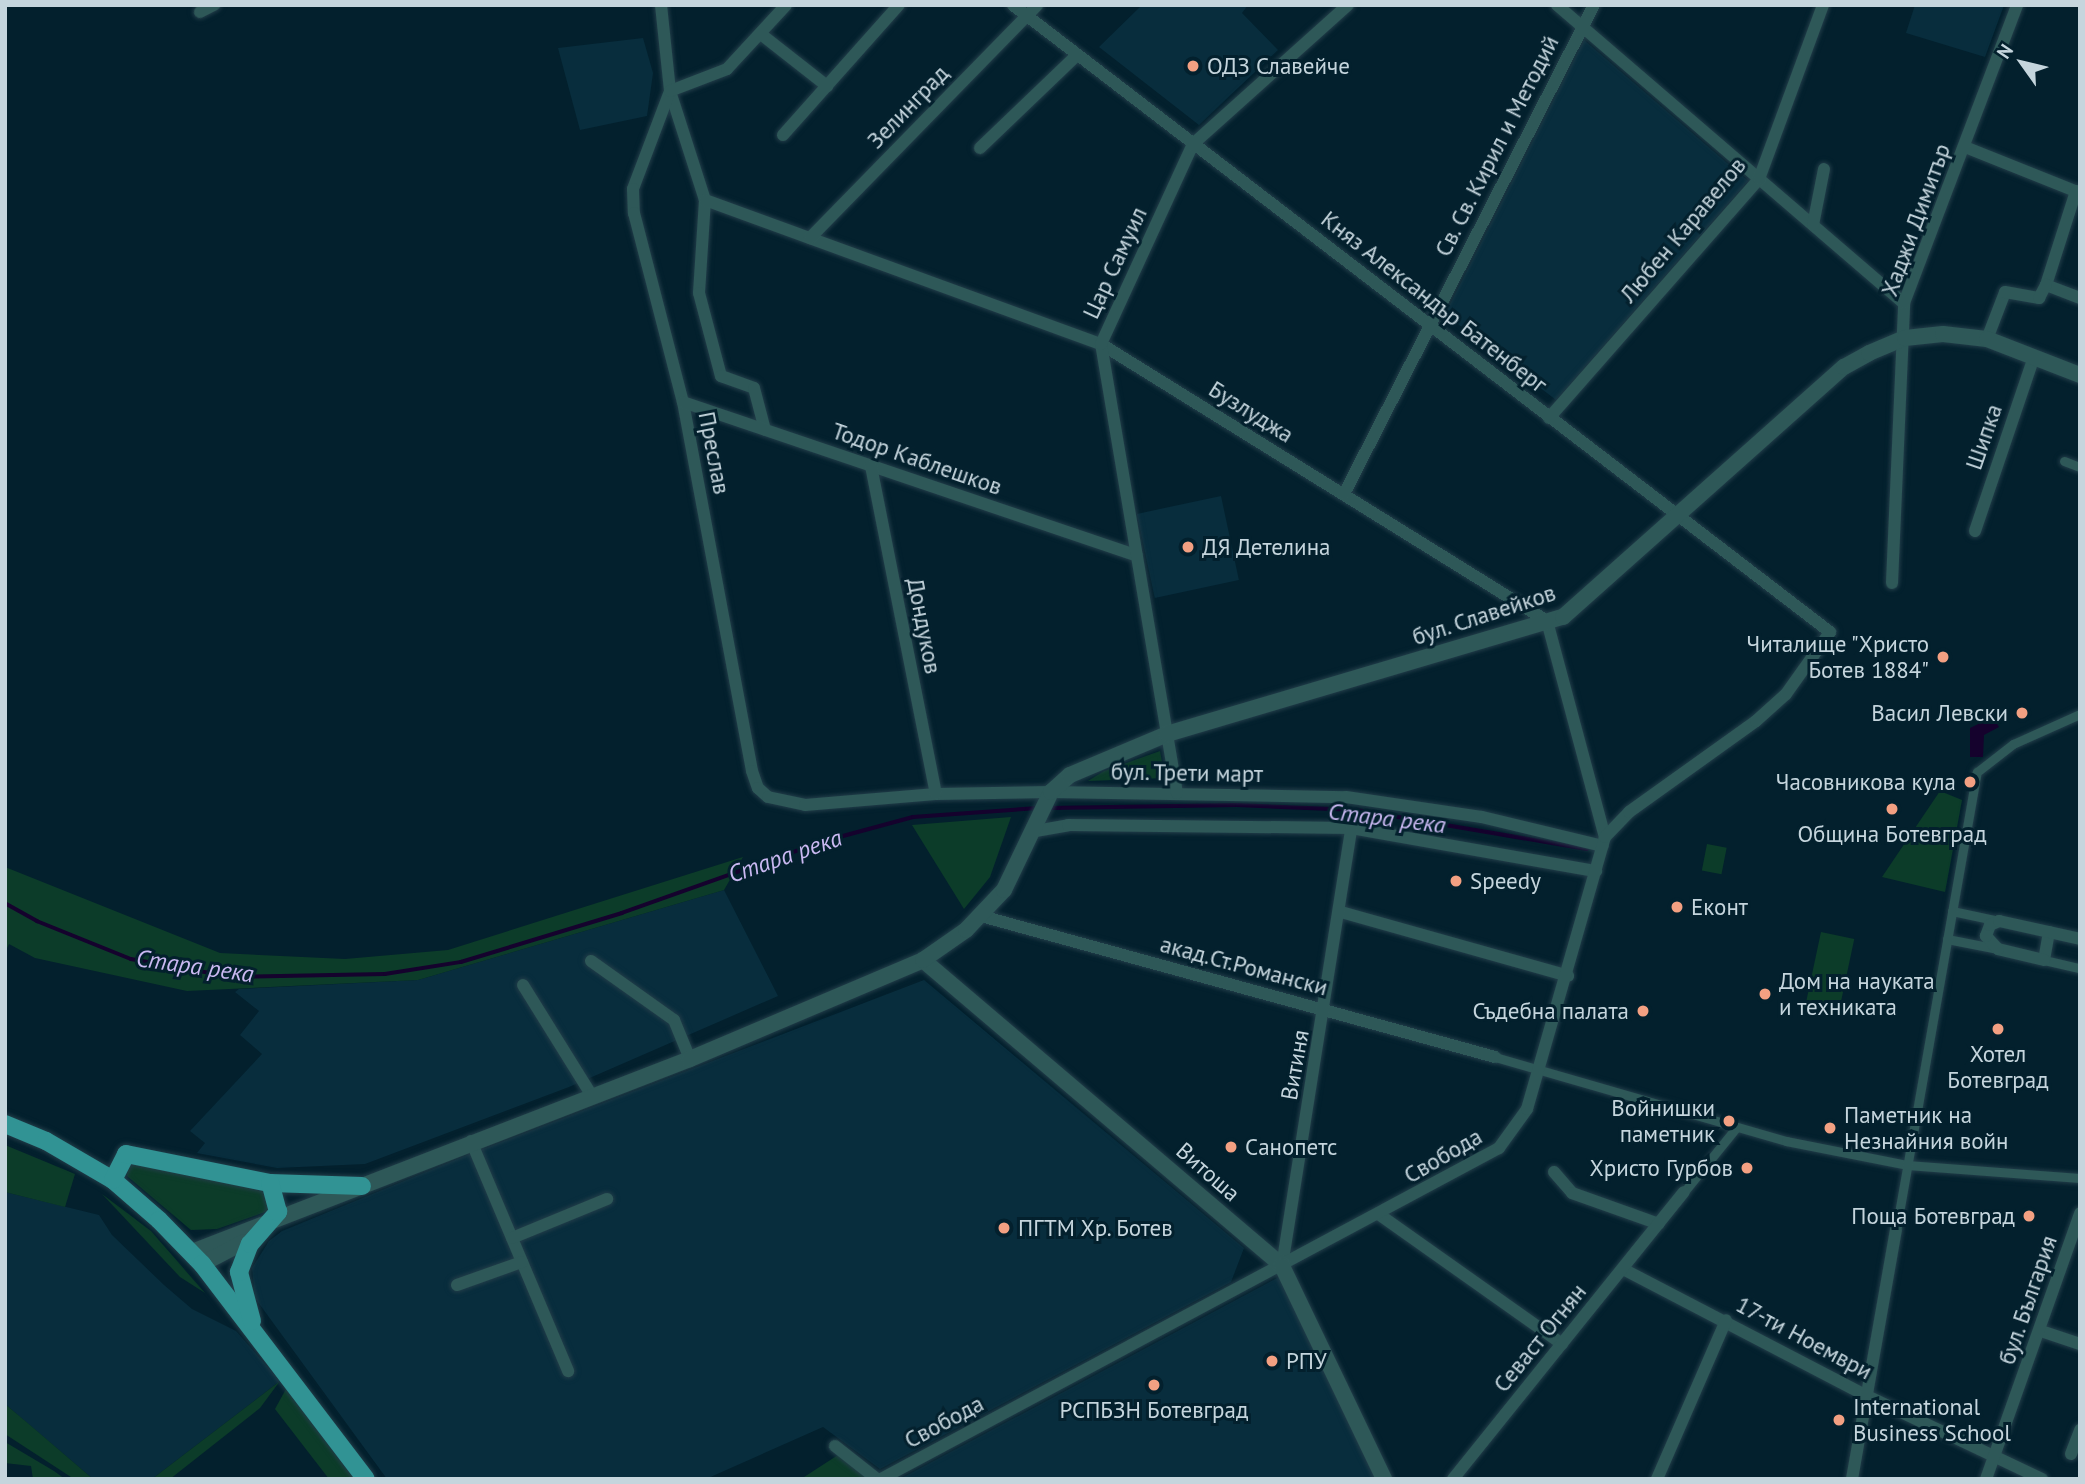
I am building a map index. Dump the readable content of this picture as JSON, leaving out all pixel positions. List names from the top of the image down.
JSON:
{
  "streets": {
    "street": [
      "Зелинград",
      "Св. Св. Кирил и Методий",
      "Хаджи Димитър",
      "Любен Каравелов",
      "Цар Самуил",
      "Княз Александър Батенберг",
      "Бузлуджа",
      "Шипка",
      "Преслав",
      "Тодор Каблешков",
      "бул. Славейков",
      "Дондуков",
      "бул. Трети март",
      "акад.Ст.Романски",
      "Витиня",
      "Свобода",
      "Витоша",
      "бул. България",
      "Севаст Огнян",
      "17-ти Ноември"
    ]
  },
  "crossings": [
    ["Зелинград", "Княз Александър Батенберг"],
    ["Зелинград", "Бузлуджа"],
    ["Св. Св. Кирил и Методий", "Княз Александър Батенберг"],
    ["Св. Св. Кирил и Методий", "Бузлуджа"],
    ["Хаджи Димитър", "бул. Славейков"],
    ["Любен Каравелов", "Княз Александър Батенберг"],
    ["Цар Самуил", "Княз Александър Батенберг"],
    ["Цар Самуил", "Бузлуджа"],
    ["Цар Самуил", "Тодор Каблешков"],
    ["Цар Самуил", "бул. Славейков"],
    ["Цар Самуил", "бул. Трети март"],
    ["Княз Александър Батенберг", "бул. Славейков"],
    ["Княз Александър Батенберг", "бул. Трети март"],
    ["Княз Александър Батенберг", "Свобода"],
    ["Бузлуджа", "Преслав"],
    ["Бузлуджа", "бул. Славейков"],
    ["Преслав", "Тодор Каблешков"],
    ["Преслав", "бул. Трети март"],
    ["Тодор Каблешков", "Дондуков"],
    ["бул. Славейков", "бул. Трети март"],
    ["Дондуков", "бул. Трети март"],
    ["бул. Трети март", "Свобода"],
    ["акад.Ст.Романски", "Витиня"],
    ["Витиня", "Свобода"],
    ["Витиня", "Витоша"],
    ["Свобода", "Витоша"],
    ["бул. България", "17-ти Ноември"],
    ["Севаст Огнян", "17-ти Ноември"]
  ],
  "water": ["Стара река"],
  "places": [
    "ОДЗ Славейче",
    "ДЯ Детелина",
    "Читалище \"Христо Ботев 1884\"",
    "Васил Левски",
    "Часовникова кула",
    "Община Ботевград",
    "Speedy",
    "Еконт",
    "Дом на науката и техниката",
    "Съдебна палата",
    "Хотел Ботевград",
    "Войнишки паметник",
    "Паметник на Незнайния войн",
    "Санопетс",
    "Христо Гурбов",
    "Поща Ботевград",
    "ПГТМ Хр. Ботев",
    "РПУ",
    "РСПБЗН Ботевград",
    "International Business School"
  ],
  "north": "top left"
}
